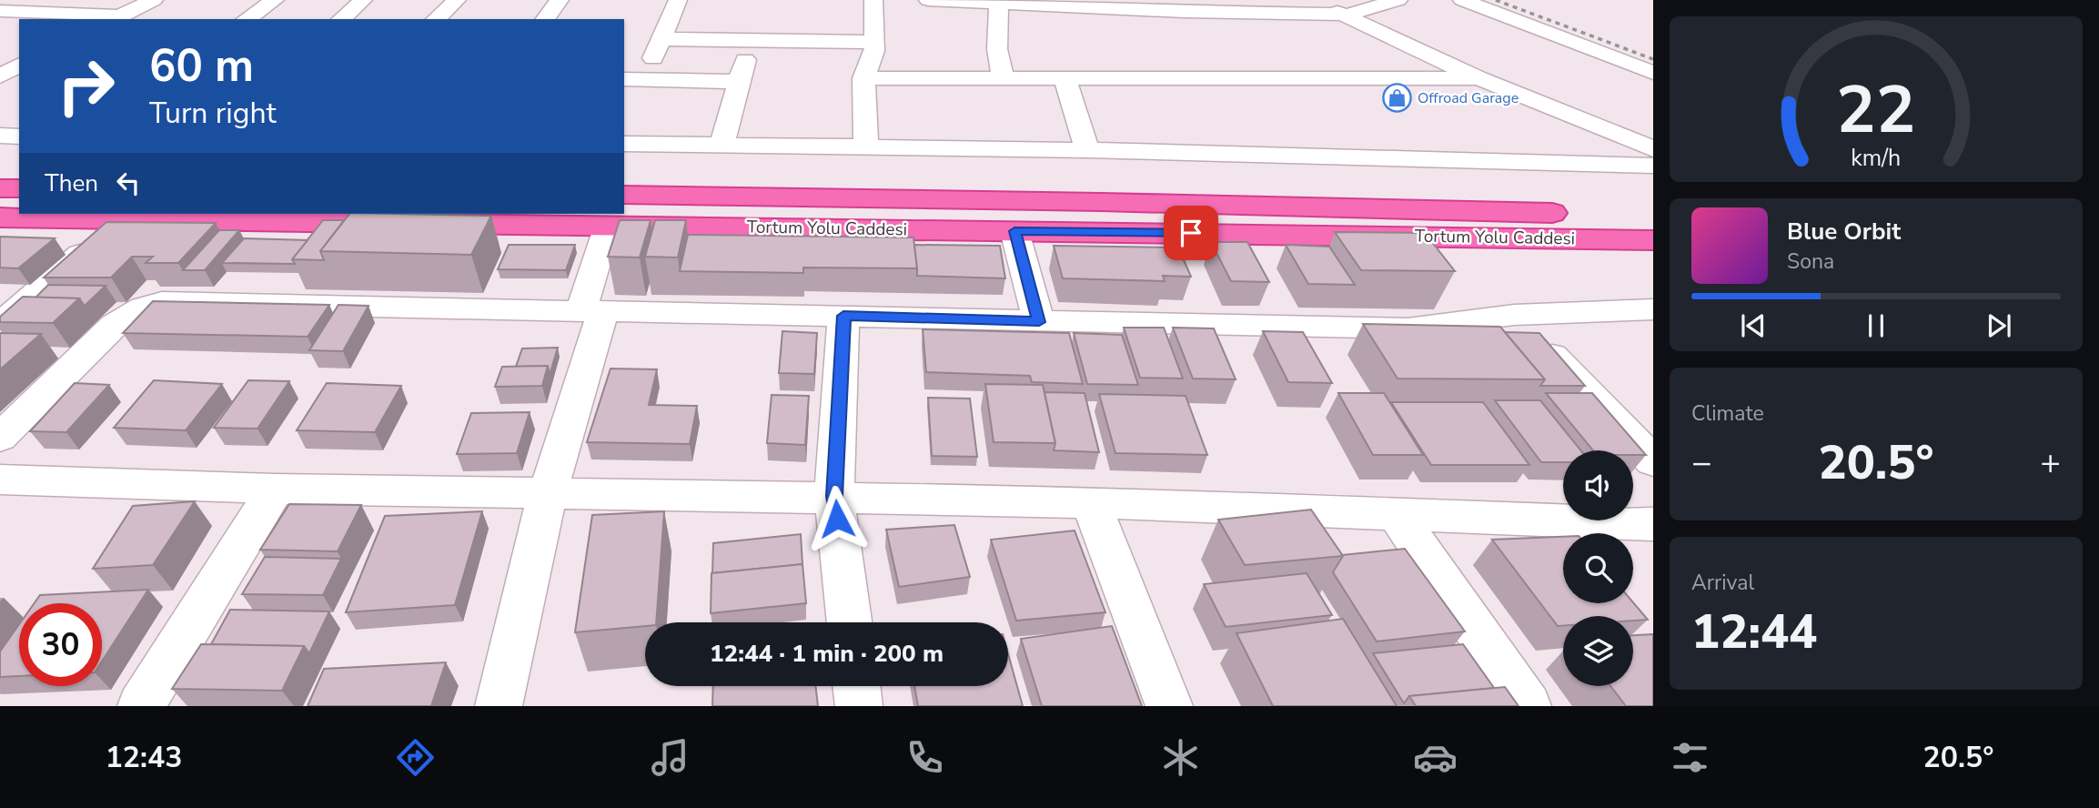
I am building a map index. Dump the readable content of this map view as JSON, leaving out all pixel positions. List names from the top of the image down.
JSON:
{
  "streets": {
    "highway": ["Tortum Yolu Caddesi"]
  },
  "places": {
    "shop": ["Offroad Garage"]
  },
  "page": {
    "turn": ["60 m", "Turn right"],
    "then": "Then",
    "song": ["Blue Orbit", "Sona"],
    "tile": [
      "Climate",
      ["Arrival", "12:44"]
    ],
    "heat": ["−", "20.5°", "+"],
    "limit": "30",
    "trip": "12:44 · 1 min · 200 m",
    "tabs": ["12:43", "20.5°"],
    "gauge": ["22", "km/h"]
  }
}
